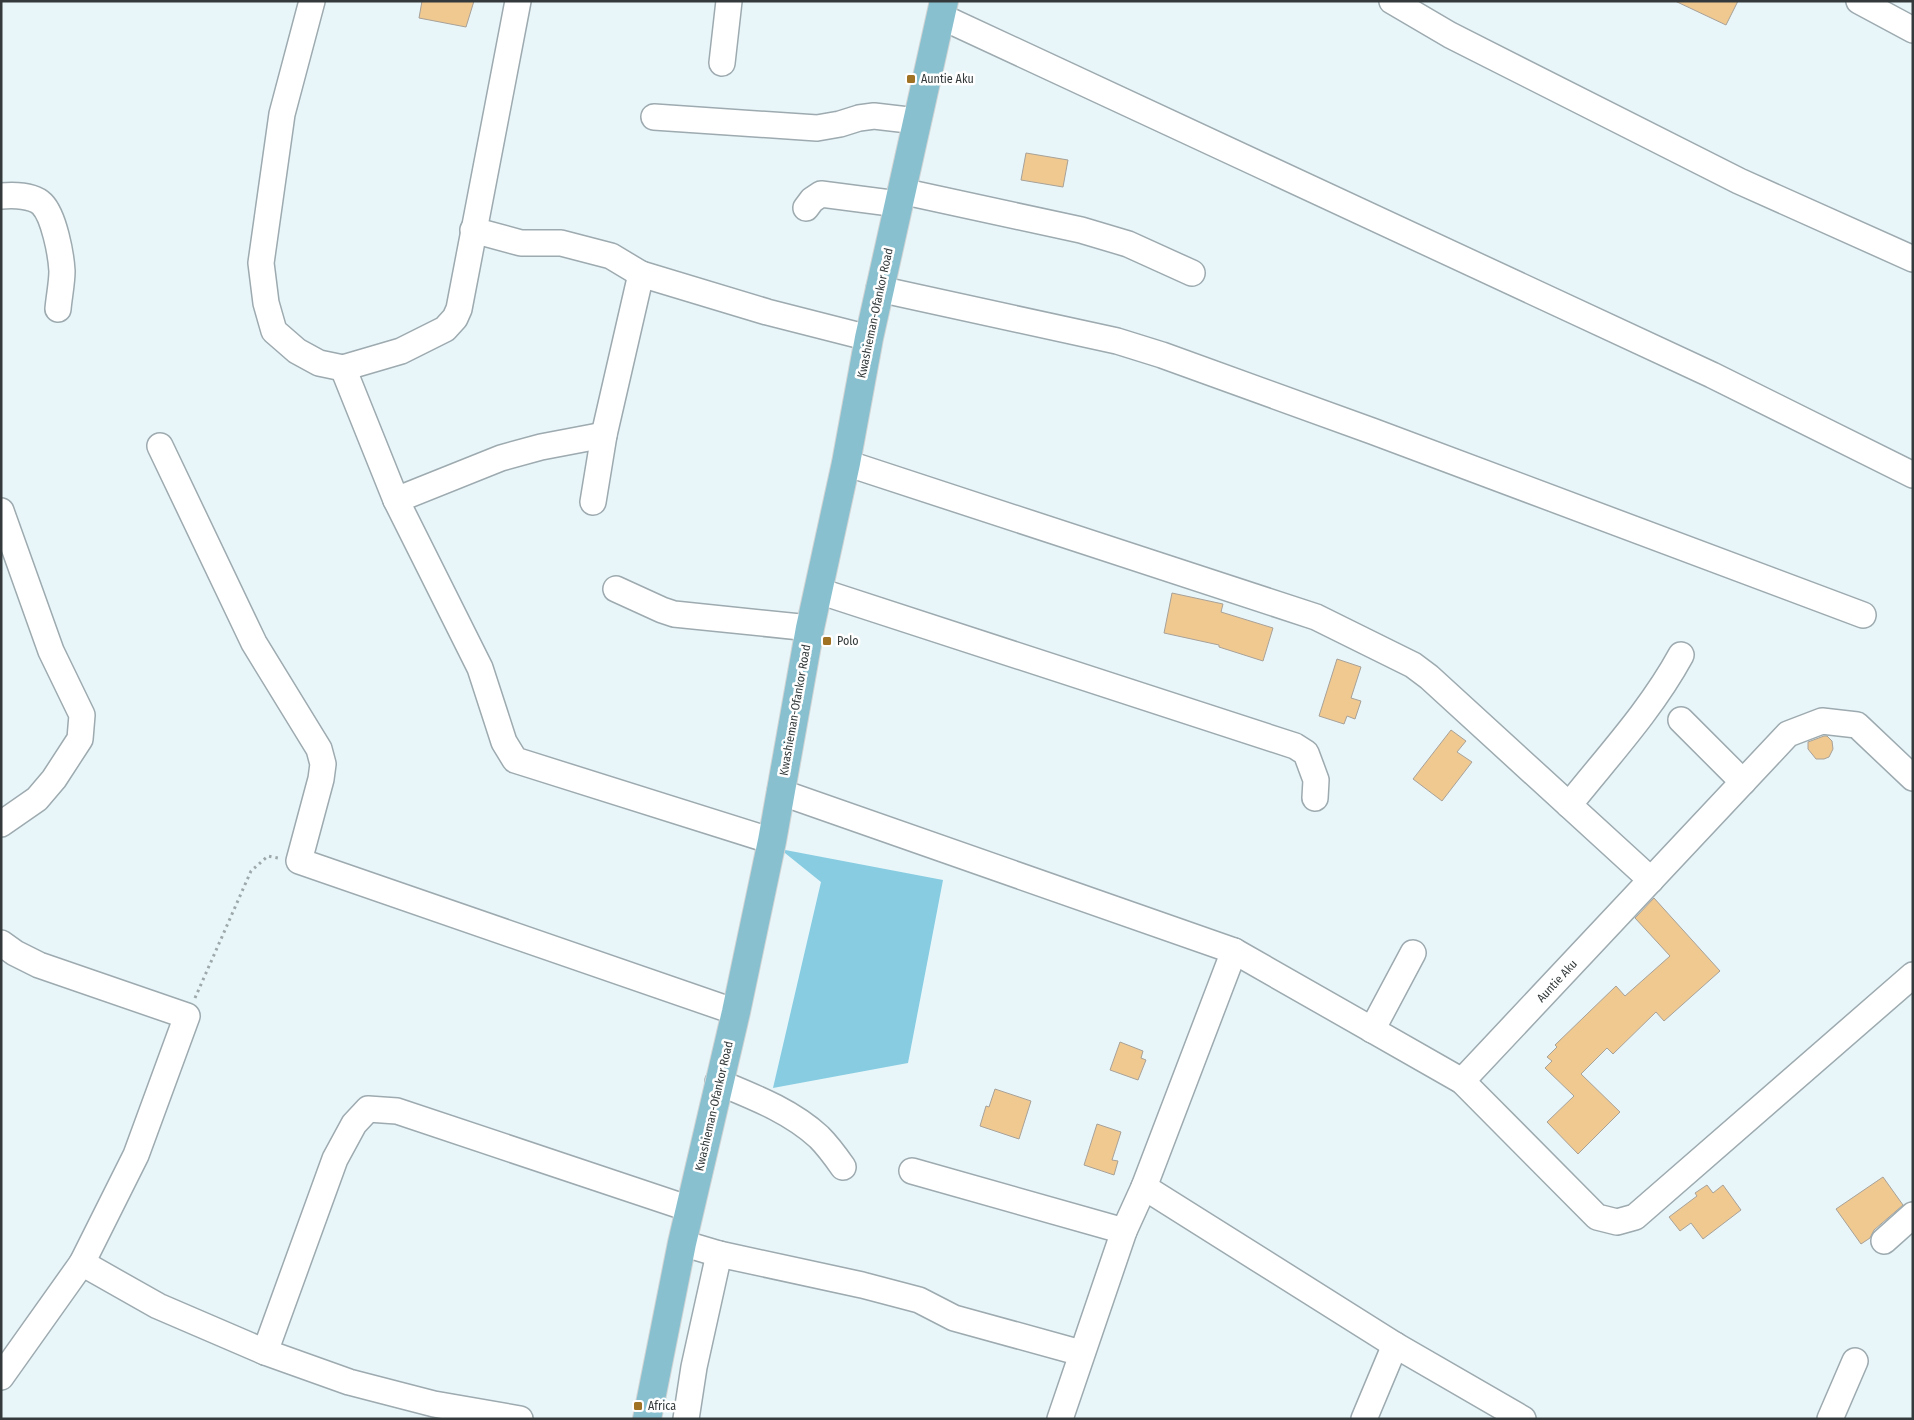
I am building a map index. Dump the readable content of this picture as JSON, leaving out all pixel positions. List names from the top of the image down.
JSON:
{
  "streets": {
    "main road": ["Kwashieman-Ofankor Road"],
    "street": ["Auntie Aku"]
  },
  "places": {
    "transit": ["Auntie Aku", "Polo", "Africa"]
  }
}
